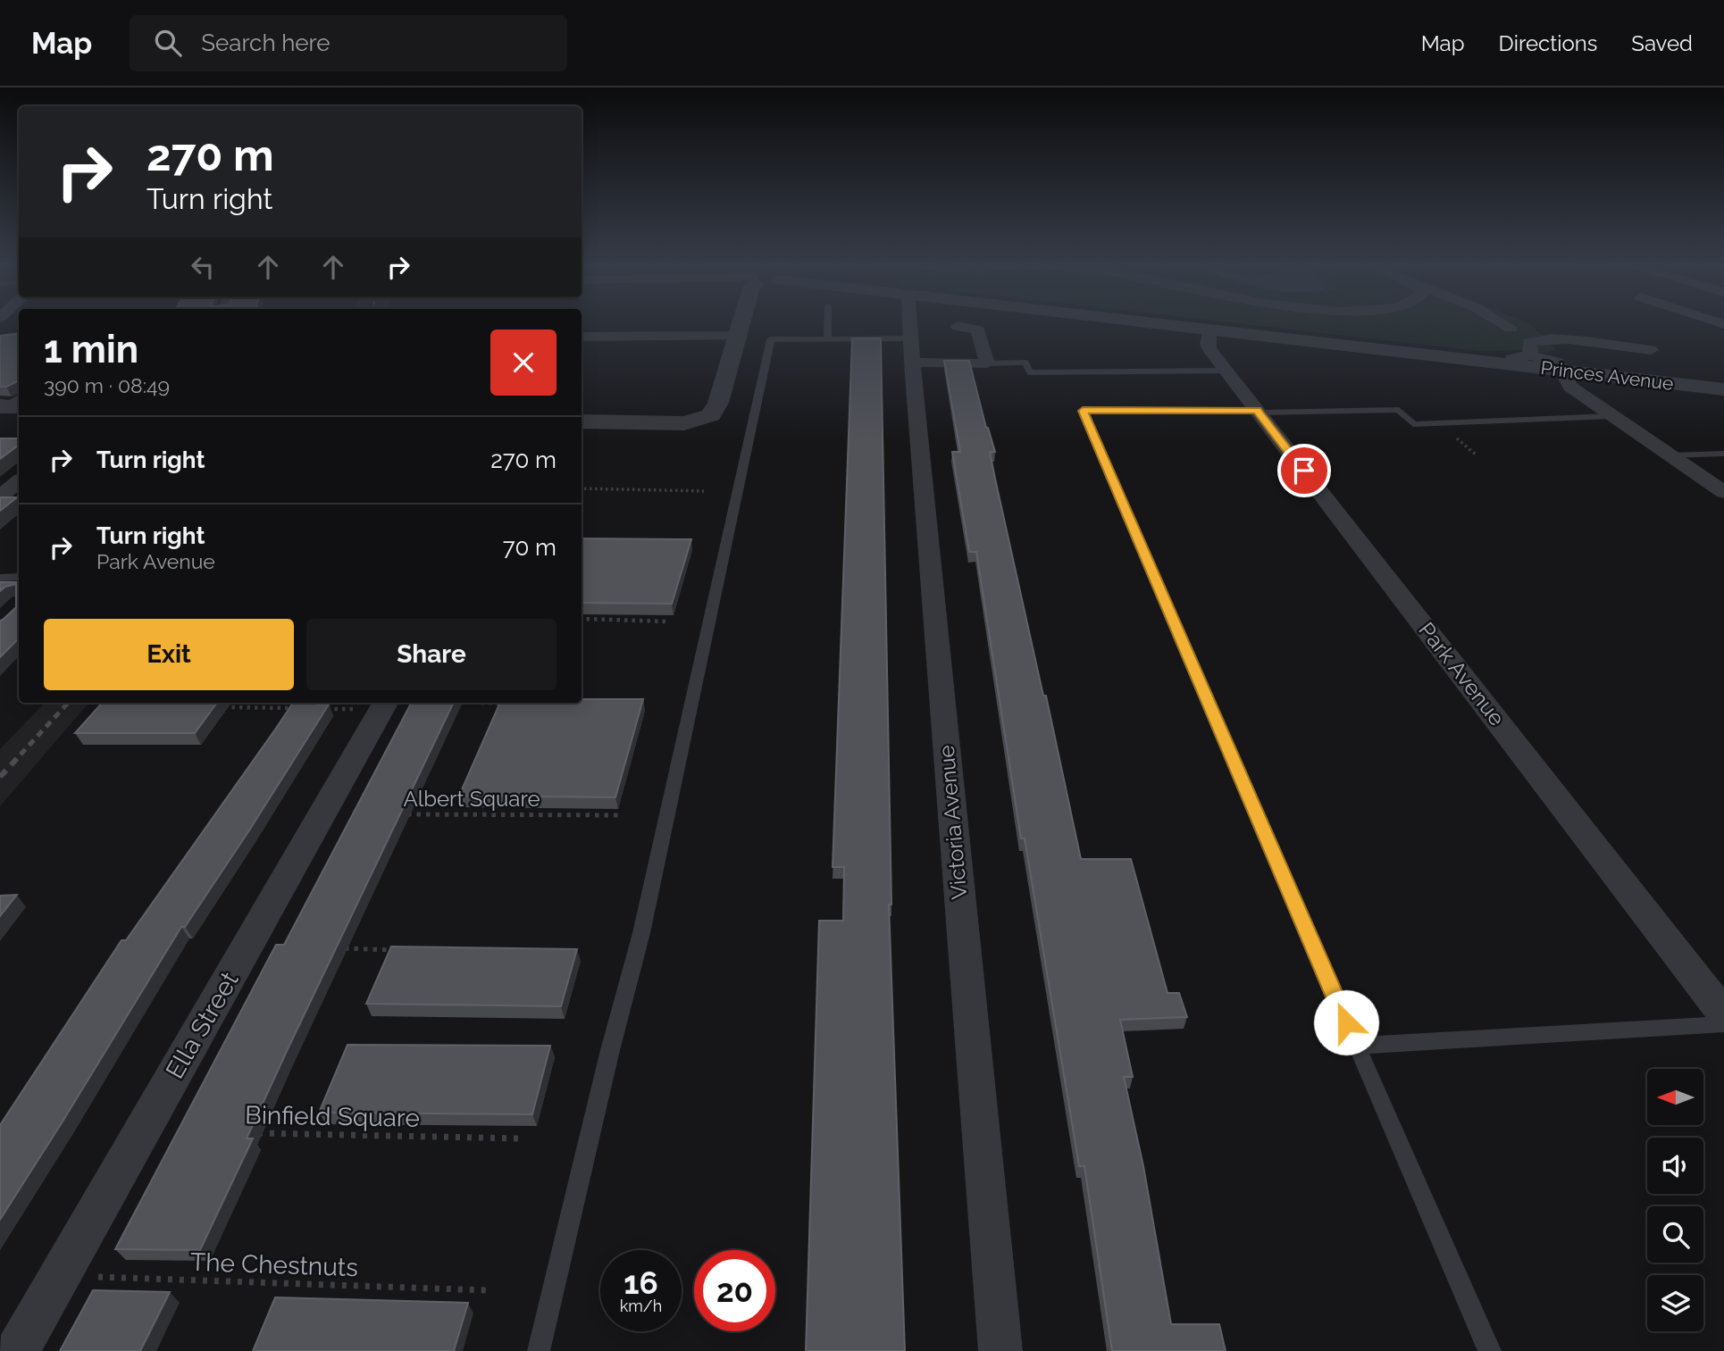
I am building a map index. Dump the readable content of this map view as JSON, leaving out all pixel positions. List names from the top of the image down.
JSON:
{
  "streets": {
    "street": [
      "Princes Avenue",
      "Park Avenue",
      "Victoria Avenue",
      "Ella Street"
    ],
    "path": ["Albert Square", "Binfield Square", "The Chestnuts"]
  },
  "crossings": [
    ["Princes Avenue", "Park Avenue"],
    ["Ella Street", "The Chestnuts"]
  ],
  "north": "left",
  "page": {
    "header": "Map",
    "search": "Search here",
    "nav": ["Map", "Directions", "Saved"],
    "turn": ["270 m", "Turn right"],
    "heading": ["1 min", "390 m · 08:49"],
    "list": [
      {
        "name": "Turn right",
        "value": "270 m"
      },
      {
        "name": "Turn right",
        "note": "Park Avenue",
        "value": "70 m"
      }
    ],
    "buttons": ["Exit", "Share"],
    "speed": "16 km/h",
    "limit": "20"
  }
}
